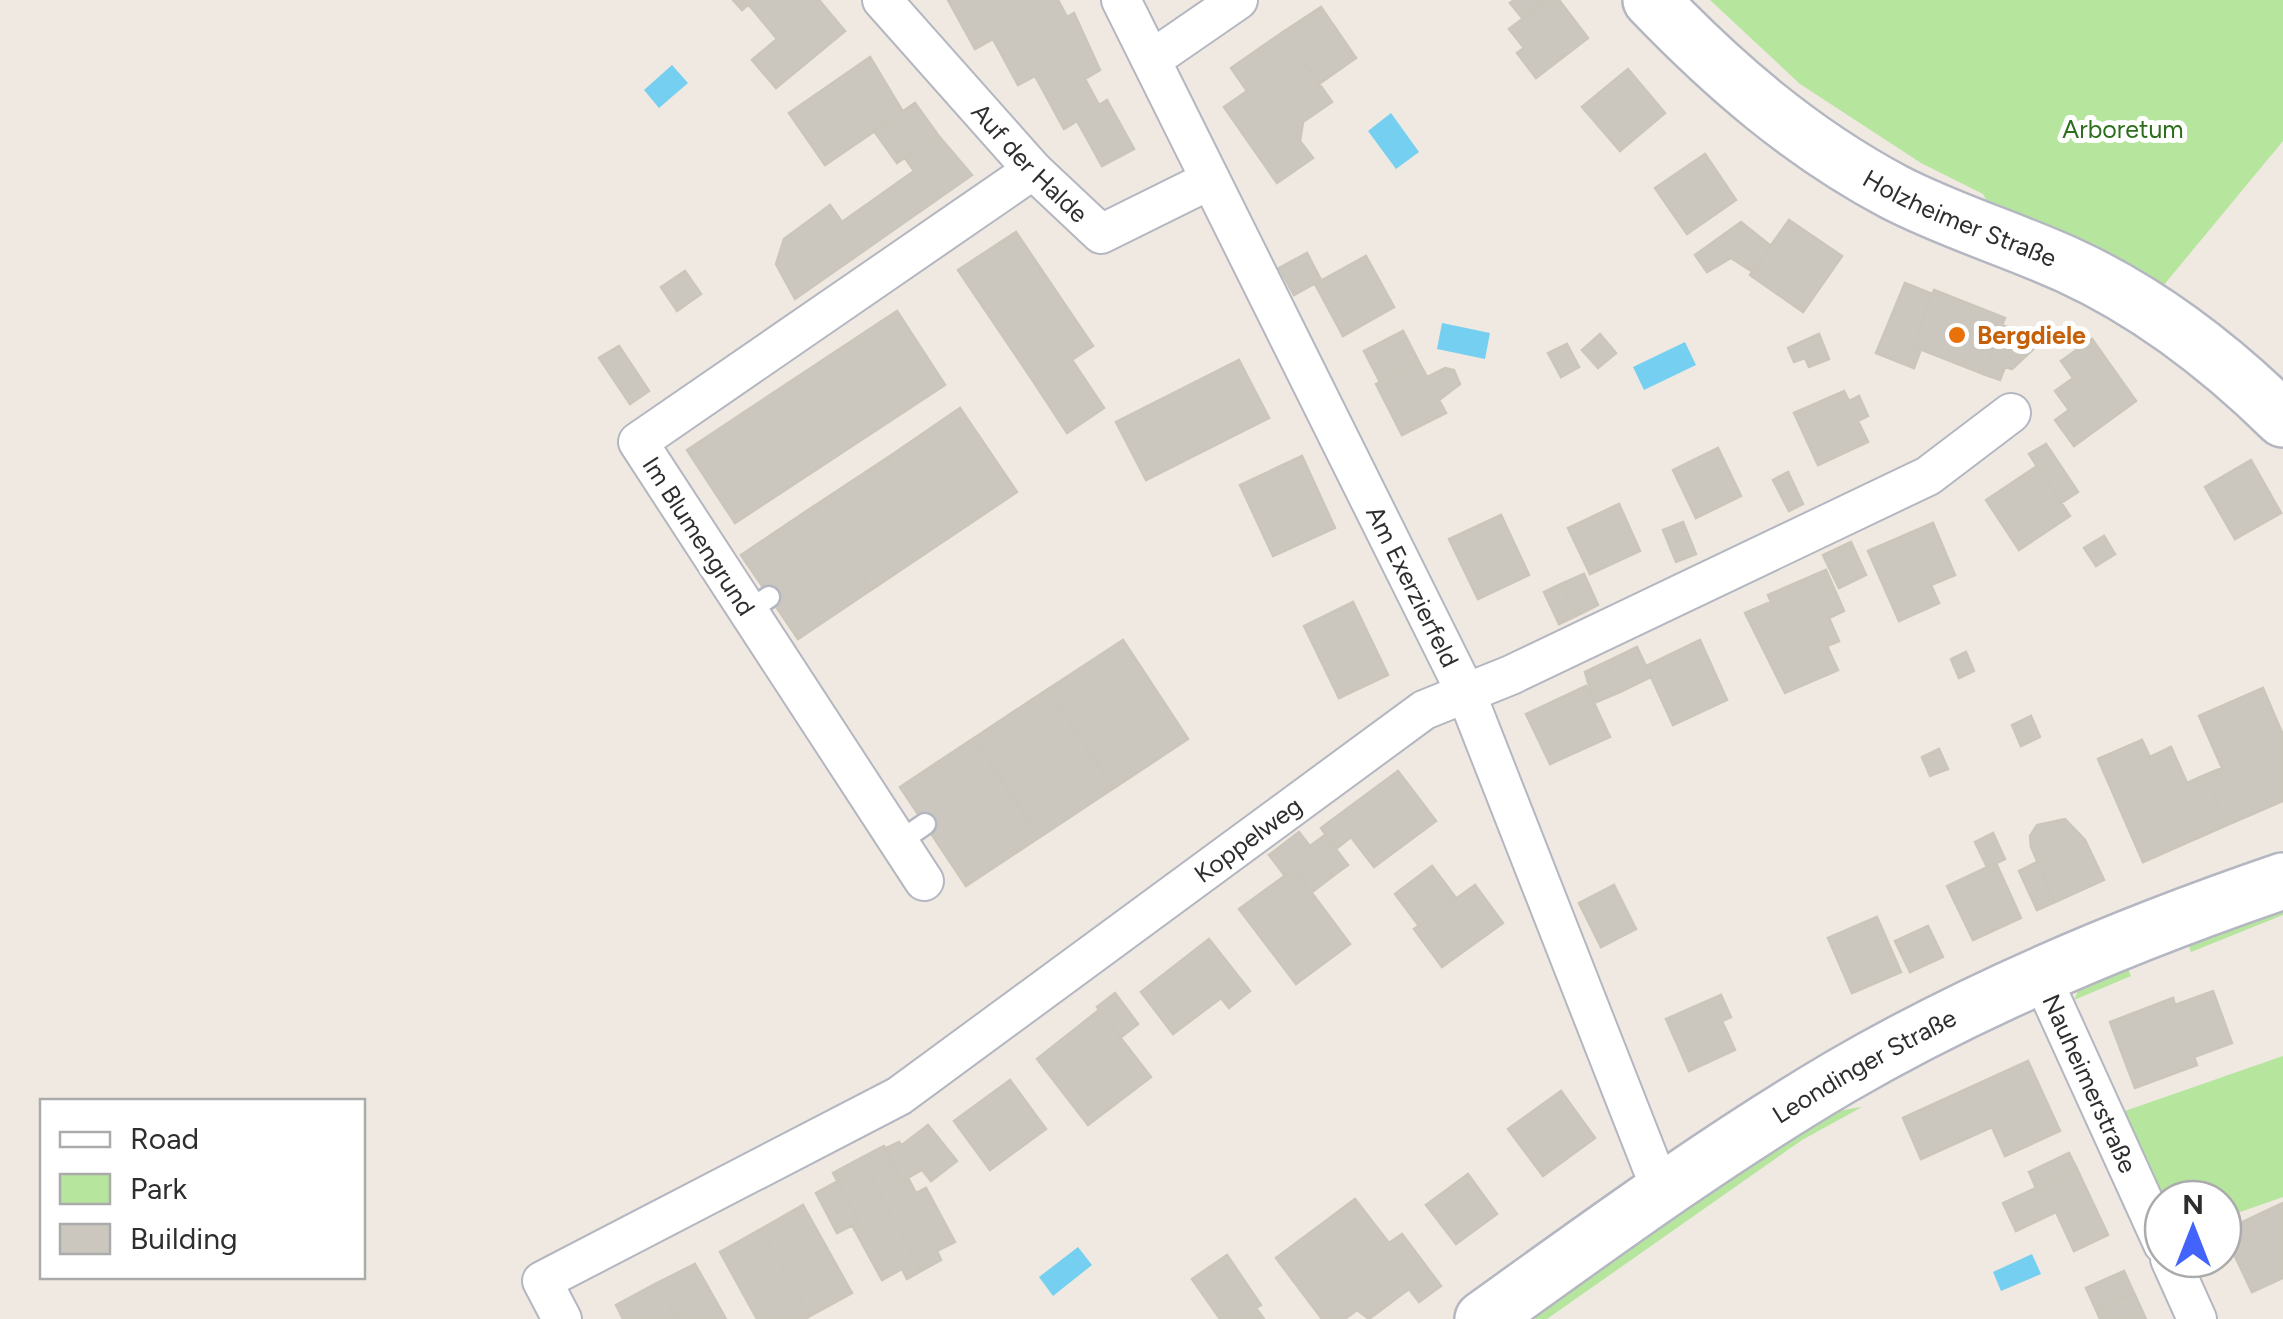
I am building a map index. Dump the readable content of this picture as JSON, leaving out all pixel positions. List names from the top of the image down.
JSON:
{
  "streets": {
    "street": [
      "Auf der Halde",
      "Holzheimer Straße",
      "Im Blumengrund",
      "Am Exerzierfeld",
      "Koppelweg",
      "Leondinger Straße",
      "Nauheimerstraße"
    ]
  },
  "crossings": [
    ["Auf der Halde", "Im Blumengrund"],
    ["Auf der Halde", "Am Exerzierfeld"],
    ["Am Exerzierfeld", "Koppelweg"],
    ["Am Exerzierfeld", "Leondinger Straße"],
    ["Leondinger Straße", "Nauheimerstraße"]
  ],
  "parks": ["Arboretum"],
  "places": ["Bergdiele"],
  "legend": ["Road", "Park", "Building"],
  "north": "top"
}
